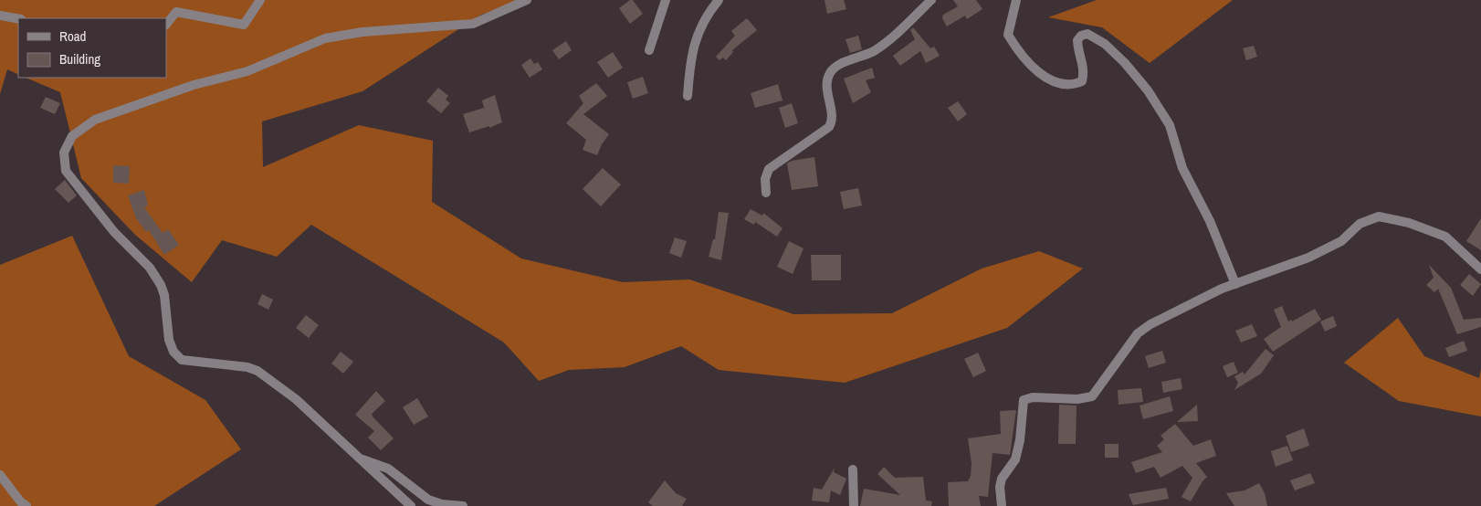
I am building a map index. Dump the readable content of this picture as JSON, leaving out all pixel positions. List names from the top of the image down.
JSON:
{
  "legend": ["Road", "Building"]
}
